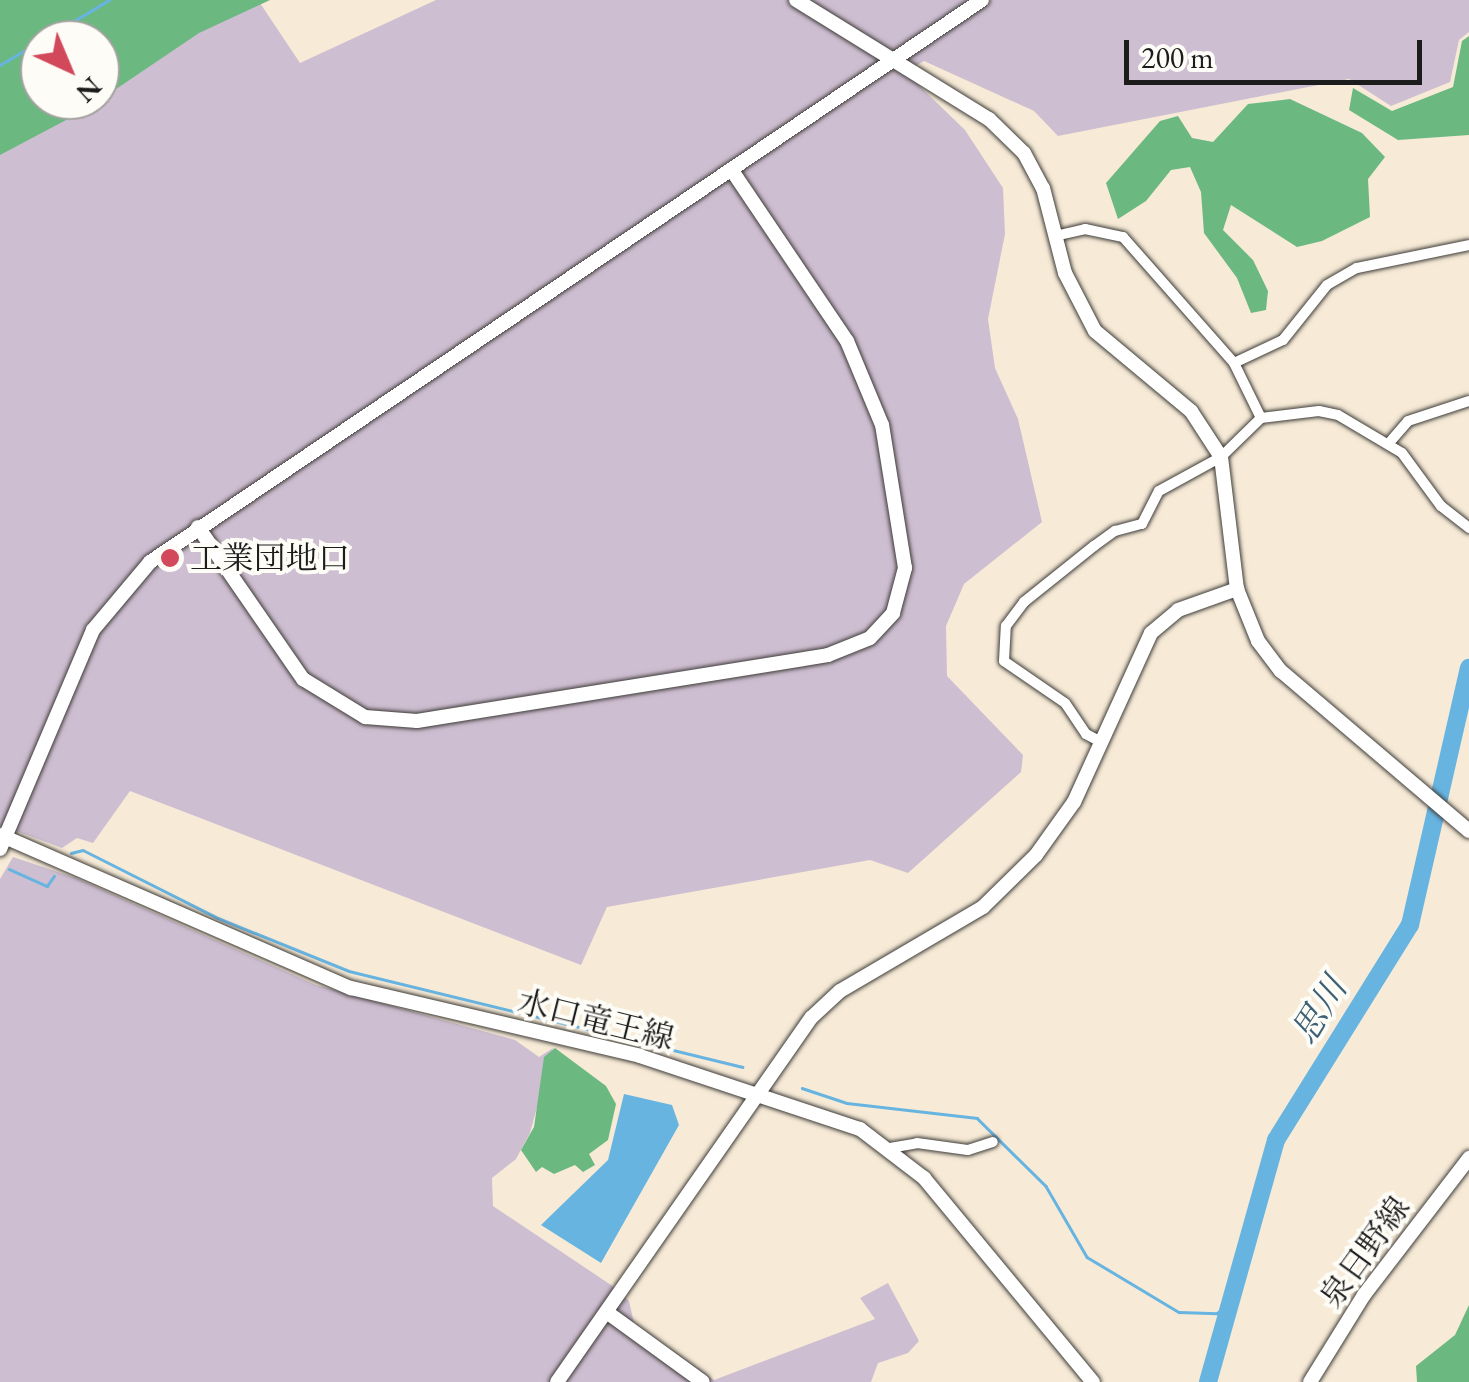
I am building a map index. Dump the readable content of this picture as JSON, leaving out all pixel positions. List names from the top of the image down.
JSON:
{
  "streets": {
    "street": ["水口竜王線", "泉日野線"]
  },
  "water": ["思川"],
  "places": ["工業団地口"],
  "scale_bar": "200 m",
  "north": "bottom right"
}
